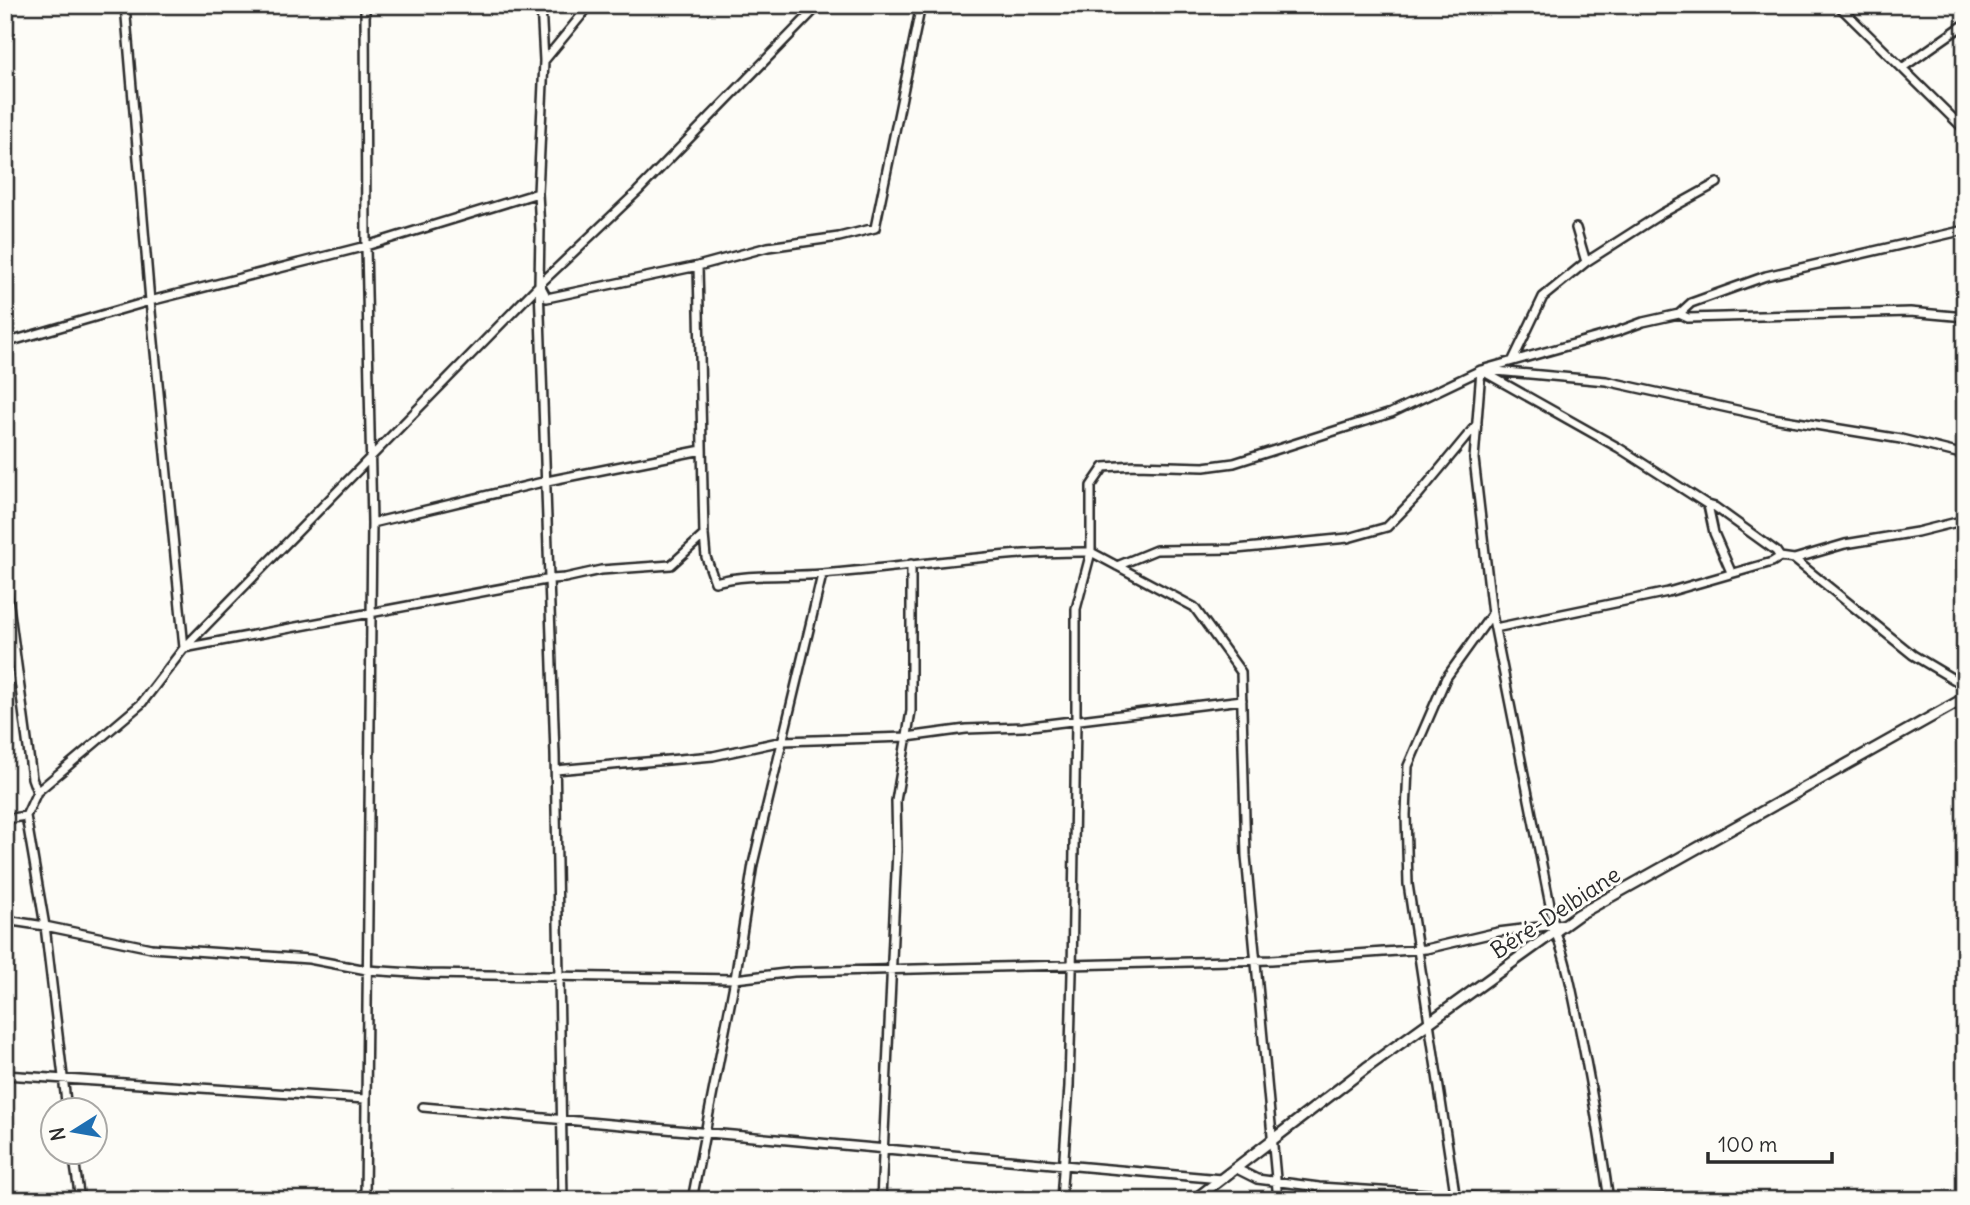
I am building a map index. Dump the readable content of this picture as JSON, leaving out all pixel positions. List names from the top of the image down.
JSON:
{
  "streets": {
    "street": ["Béré-Delbiane"]
  },
  "scale_bar": "100 m",
  "north": "left"
}
